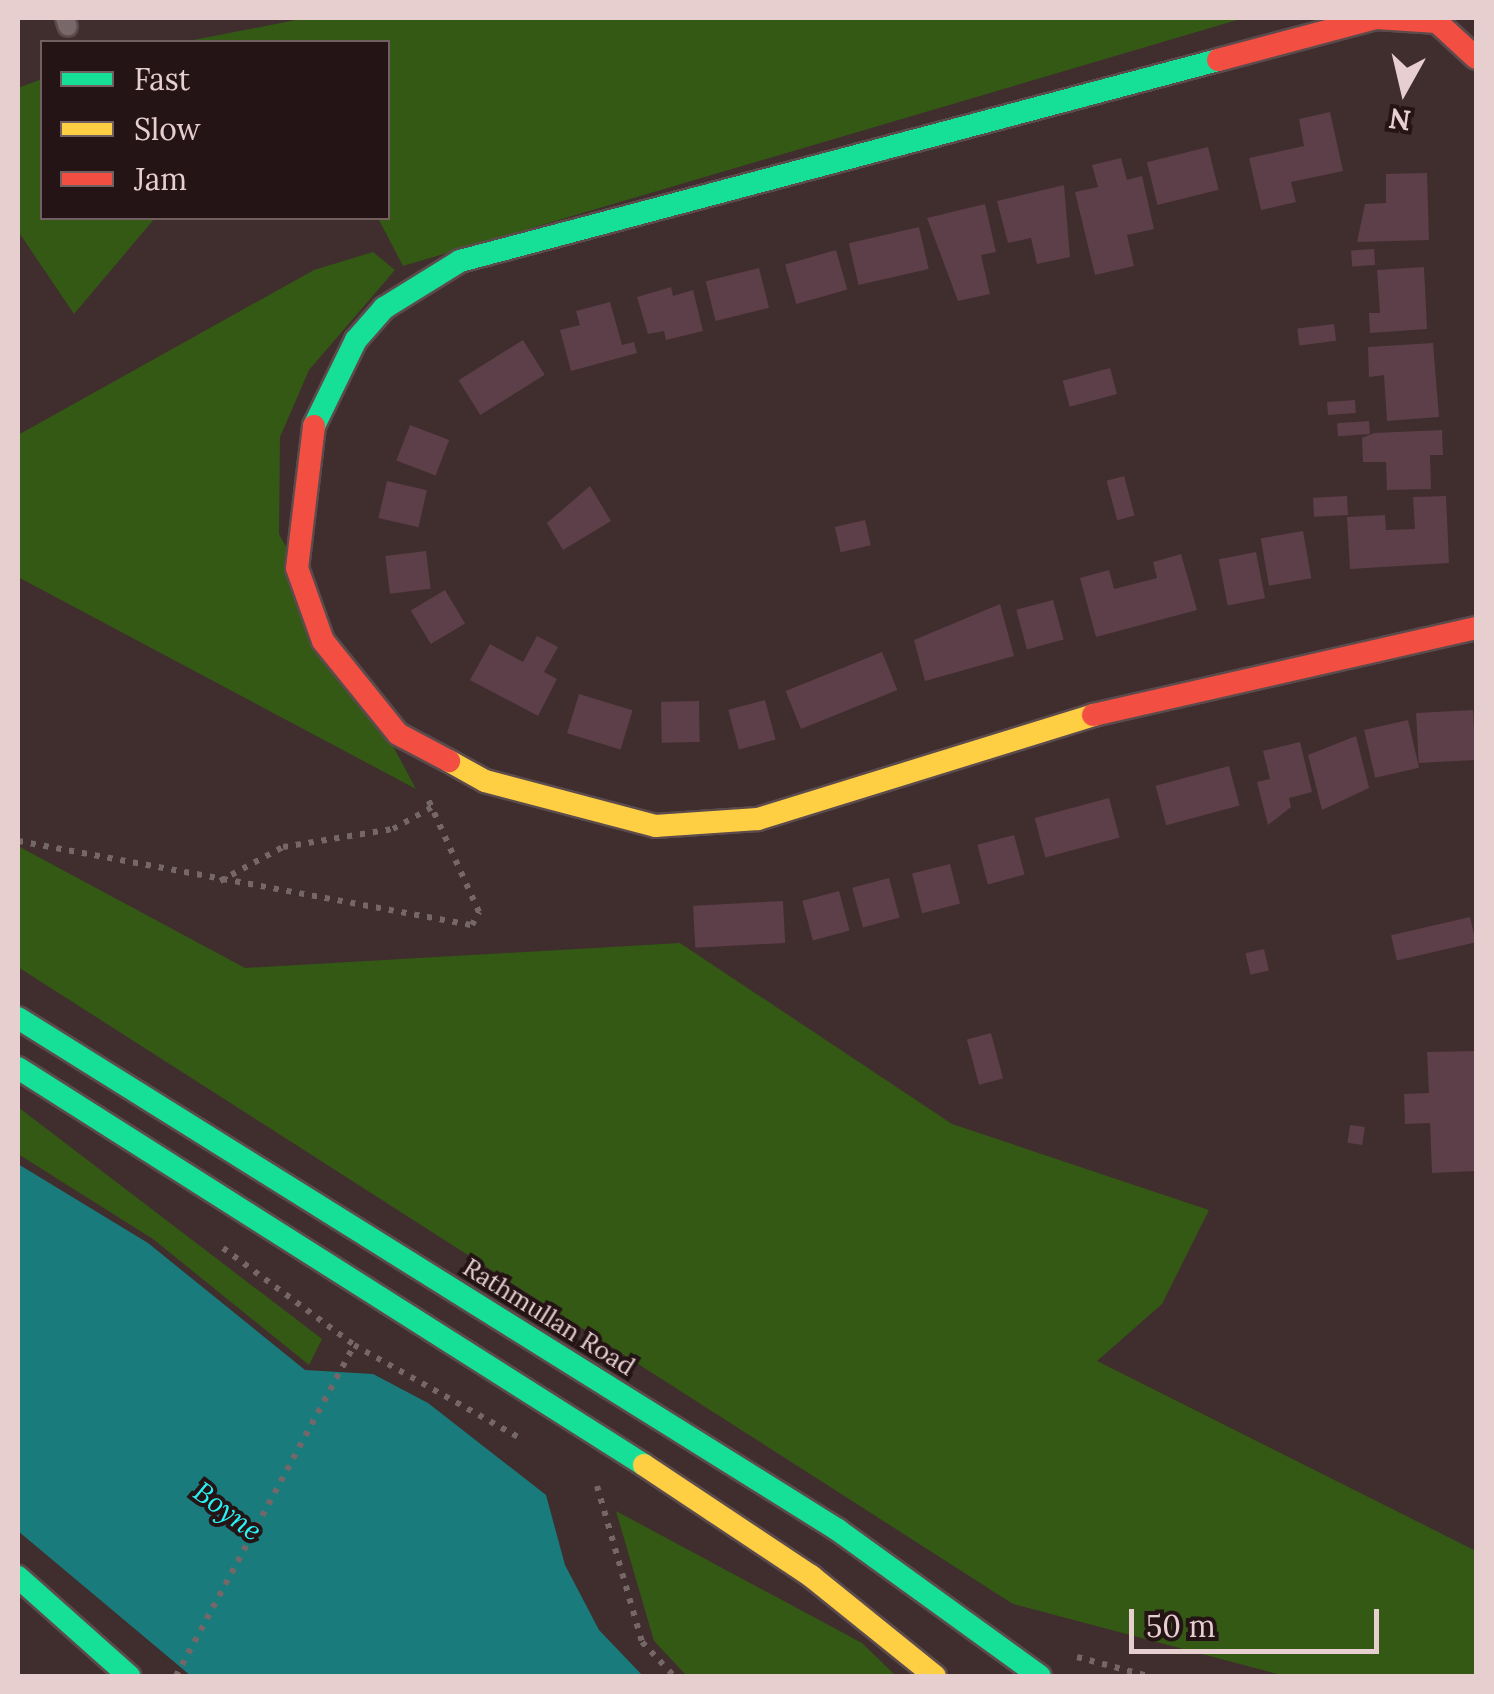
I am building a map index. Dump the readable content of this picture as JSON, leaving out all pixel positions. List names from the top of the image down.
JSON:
{
  "streets": {
    "street": ["Rathmullan Road"]
  },
  "water": ["Boyne"],
  "legend": ["Fast", "Slow", "Jam"],
  "scale_bar": "50 m",
  "north": "bottom"
}
